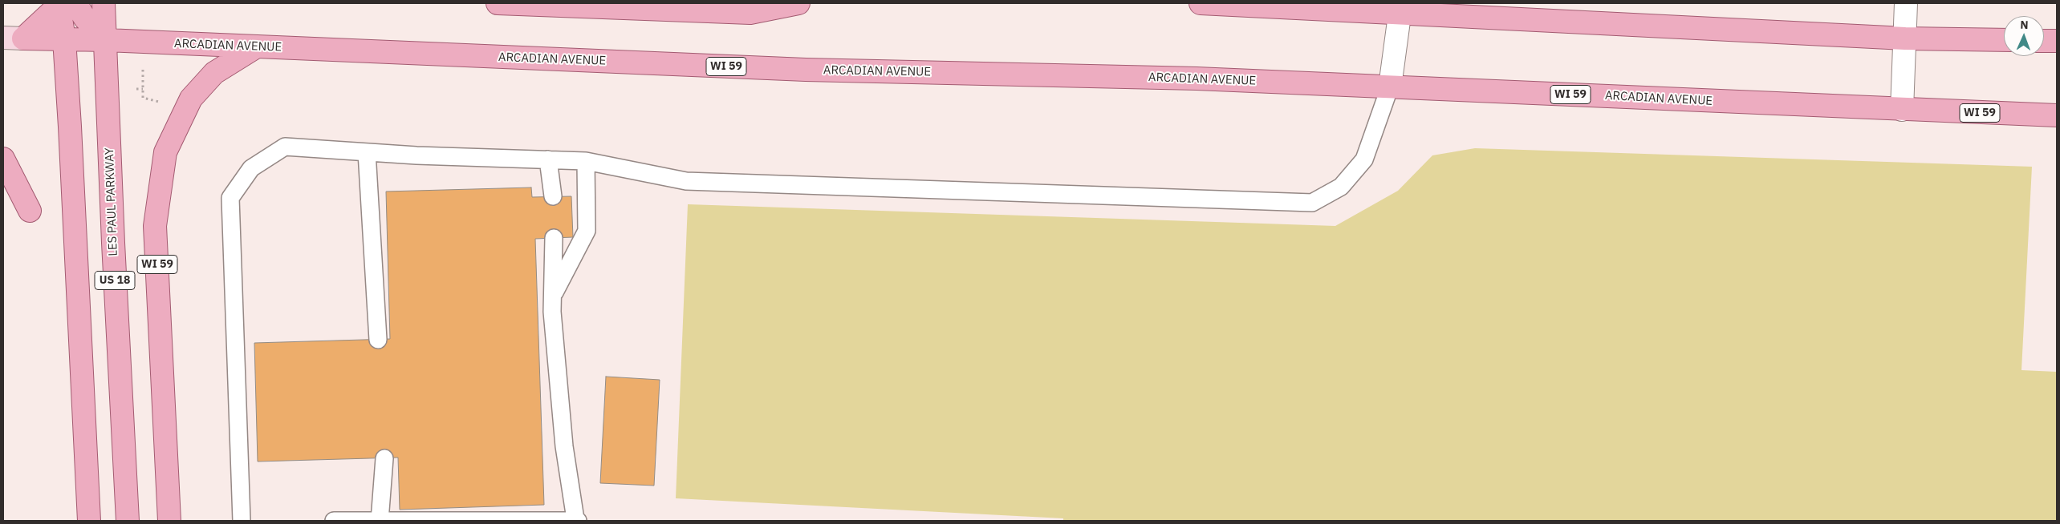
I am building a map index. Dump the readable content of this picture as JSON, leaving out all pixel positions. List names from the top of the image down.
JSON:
{
  "streets": {
    "main road": [
      "ARCADIAN AVENUE",
      "WI 59",
      "LES PAUL PARKWAY",
      "US 18"
    ]
  },
  "crossings": [
    ["ARCADIAN AVENUE", "WI 59"],
    ["ARCADIAN AVENUE", "LES PAUL PARKWAY"]
  ],
  "north": "top"
}
